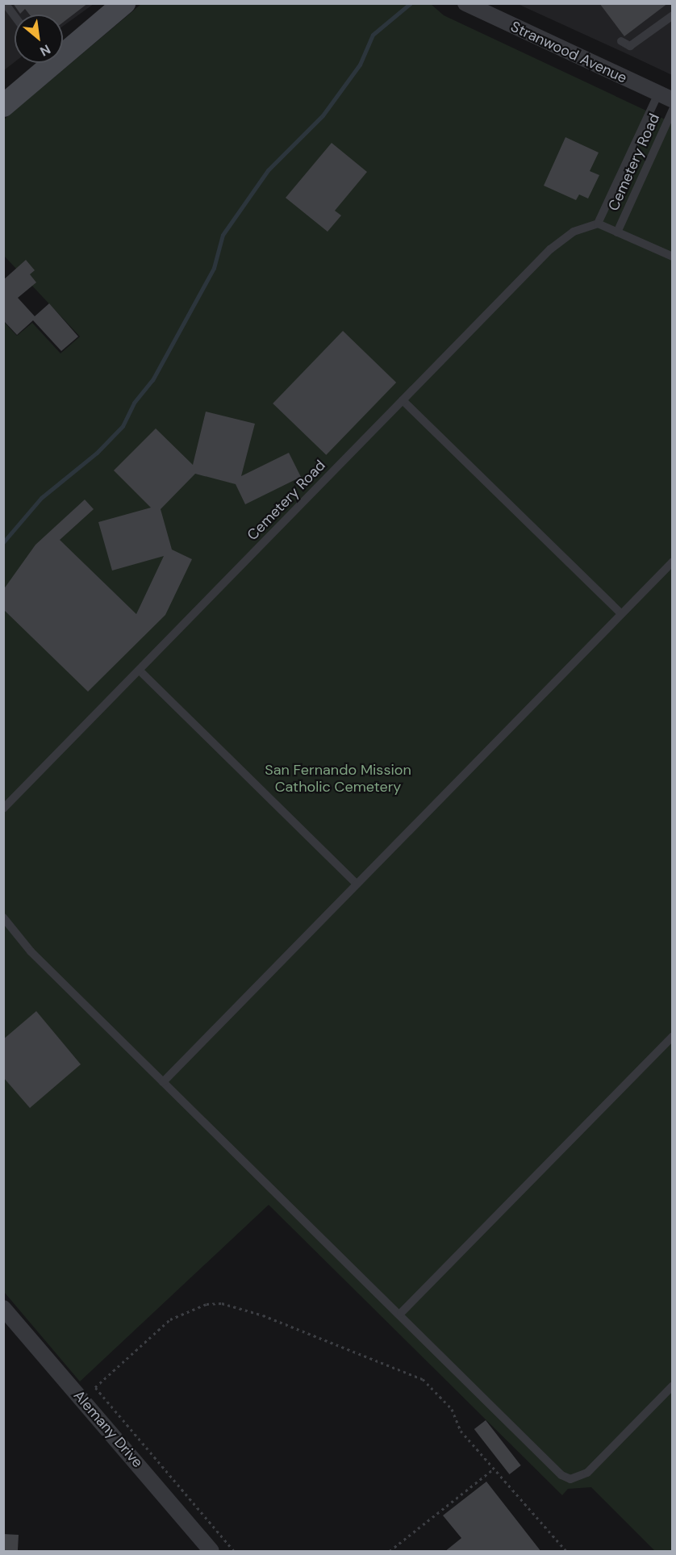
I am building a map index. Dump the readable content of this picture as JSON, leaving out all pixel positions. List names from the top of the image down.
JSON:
{
  "streets": {
    "street": ["Stranwood Avenue", "Alemany Drive"],
    "lane": ["Cemetery Road"]
  },
  "crossings": [
    ["Stranwood Avenue", "Cemetery Road"]
  ],
  "parks": ["San Fernando Mission Catholic Cemetery"],
  "north": "bottom right"
}
